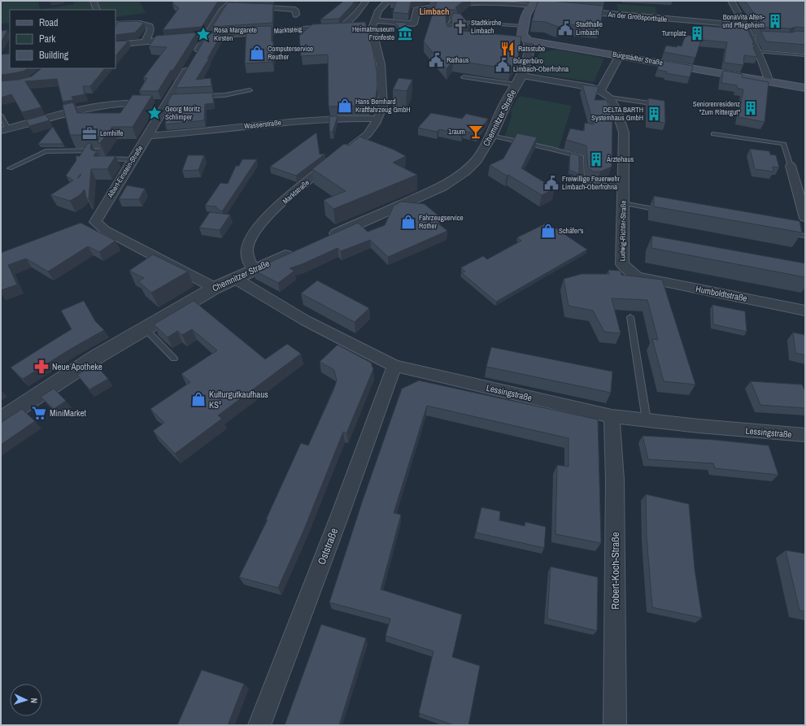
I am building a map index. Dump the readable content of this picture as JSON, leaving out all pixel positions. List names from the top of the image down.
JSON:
{
  "streets": {
    "main road": ["Burgstädter Straße"],
    "street": [
      "An der Großsporthalle",
      "Marktsteig",
      "Chemnitzer Straße",
      "Wasserstraße",
      "Albert-Einstein-Straße",
      "Marktstraße",
      "Ludwig-Richter-Straße",
      "Humboldtstraße",
      "Lessingstraße",
      "Oststraße",
      "Robert-Koch-Straße"
    ]
  },
  "crossings": [
    ["Marktsteig", "Albert-Einstein-Straße"],
    ["Burgstädter Straße", "Chemnitzer Straße"],
    ["Chemnitzer Straße", "Albert-Einstein-Straße"],
    ["Chemnitzer Straße", "Marktstraße"],
    ["Chemnitzer Straße", "Lessingstraße"],
    ["Wasserstraße", "Albert-Einstein-Straße"],
    ["Wasserstraße", "Marktstraße"],
    ["Ludwig-Richter-Straße", "Humboldtstraße"],
    ["Lessingstraße", "Oststraße"],
    ["Lessingstraße", "Robert-Koch-Straße"]
  ],
  "districts": ["Limbach"],
  "places": {
    "building": [
      "BonaVita Alten- und Pflegeheim",
      "Turnplatz",
      "Seniorenresidenz \"Zum Rittergut\"",
      "DELTA BARTH Systemhaus GmbH",
      "Ärztehaus"
    ],
    "church": ["Stadtkirche Limbach"],
    "public building": [
      "Stadthalle Limbach",
      "Rathaus",
      "Bürgerbüro Limbach-Oberfrohna",
      "Freiwillige Feuerwehr Limbach-Oberfrohna"
    ],
    "museum": ["Heimatmuseum Fronfeste"],
    "place": ["Rosa Margarete Kirsten", "Georg Moritz Schlimper"],
    "restaurant": ["Ratsstube"],
    "shop": [
      "Computerservice Reuther",
      "Hans Bernhard Kraftfahrzeug GmbH",
      "Fahrzeugservice Rother",
      "Schäfer's",
      "Kulturgutkaufhaus KS²"
    ],
    "bar": ["1raum"],
    "office": ["Lernhilfe"],
    "pharmacy": ["Neue Apotheke"],
    "supermarket": ["MiniMarket"]
  },
  "legend": ["Road", "Park", "Building"],
  "north": "right"
}
